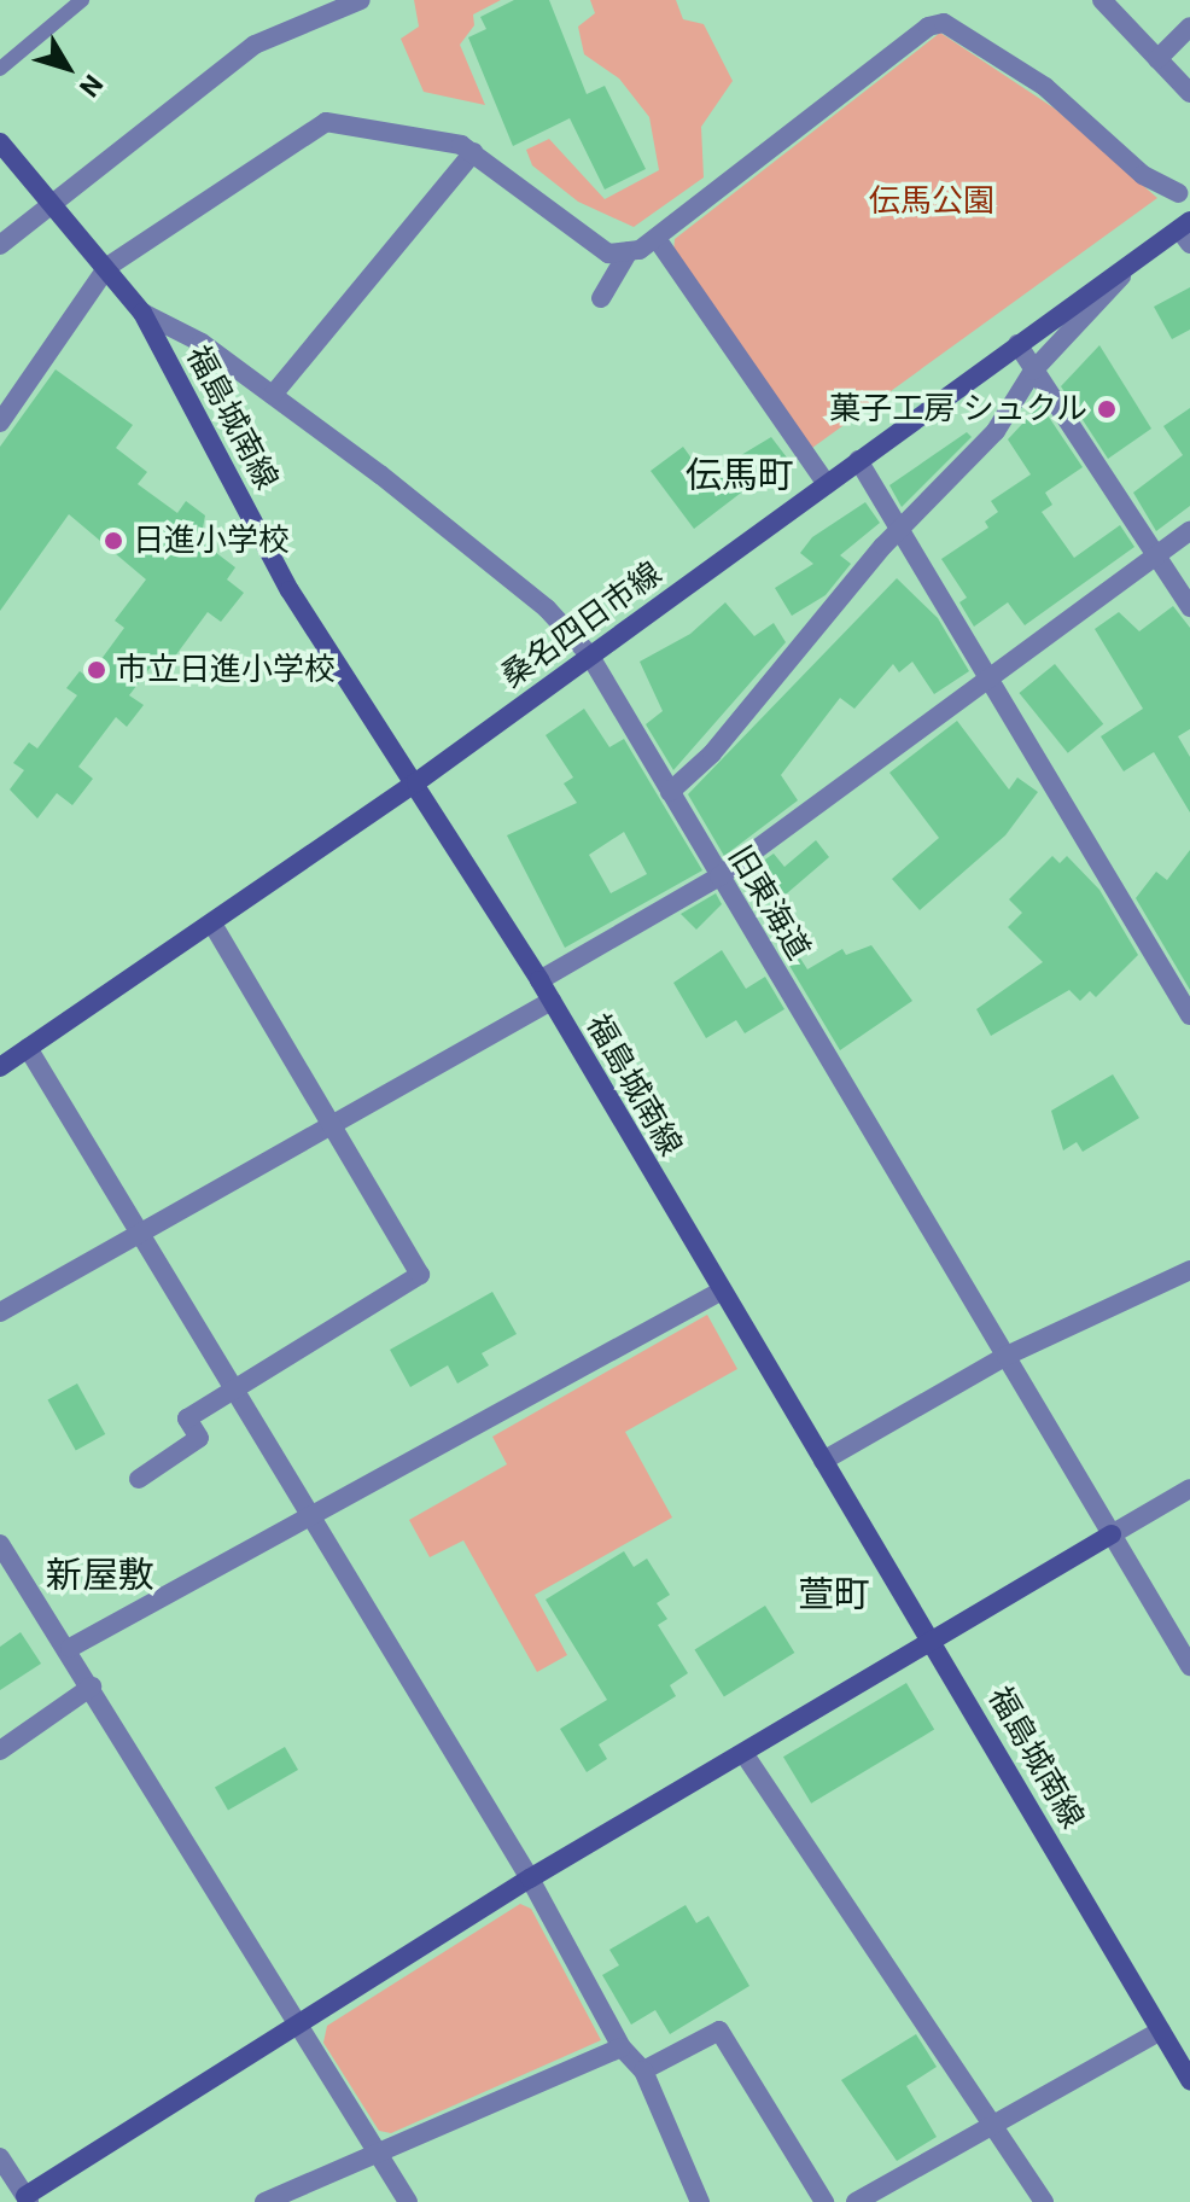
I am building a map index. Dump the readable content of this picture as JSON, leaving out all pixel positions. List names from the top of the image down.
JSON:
{
  "streets": {
    "main road": ["福島城南線", "桑名四日市線"],
    "street": ["旧東海道"]
  },
  "crossings": [
    ["福島城南線", "桑名四日市線"],
    ["福島城南線", "旧東海道"],
    ["桑名四日市線", "旧東海道"]
  ],
  "districts": ["伝馬町", "新屋敷", "萱町"],
  "parks": ["伝馬公園"],
  "places": ["菓子工房 シュクル", "日進小学校", "市立日進小学校"],
  "north": "bottom right"
}
